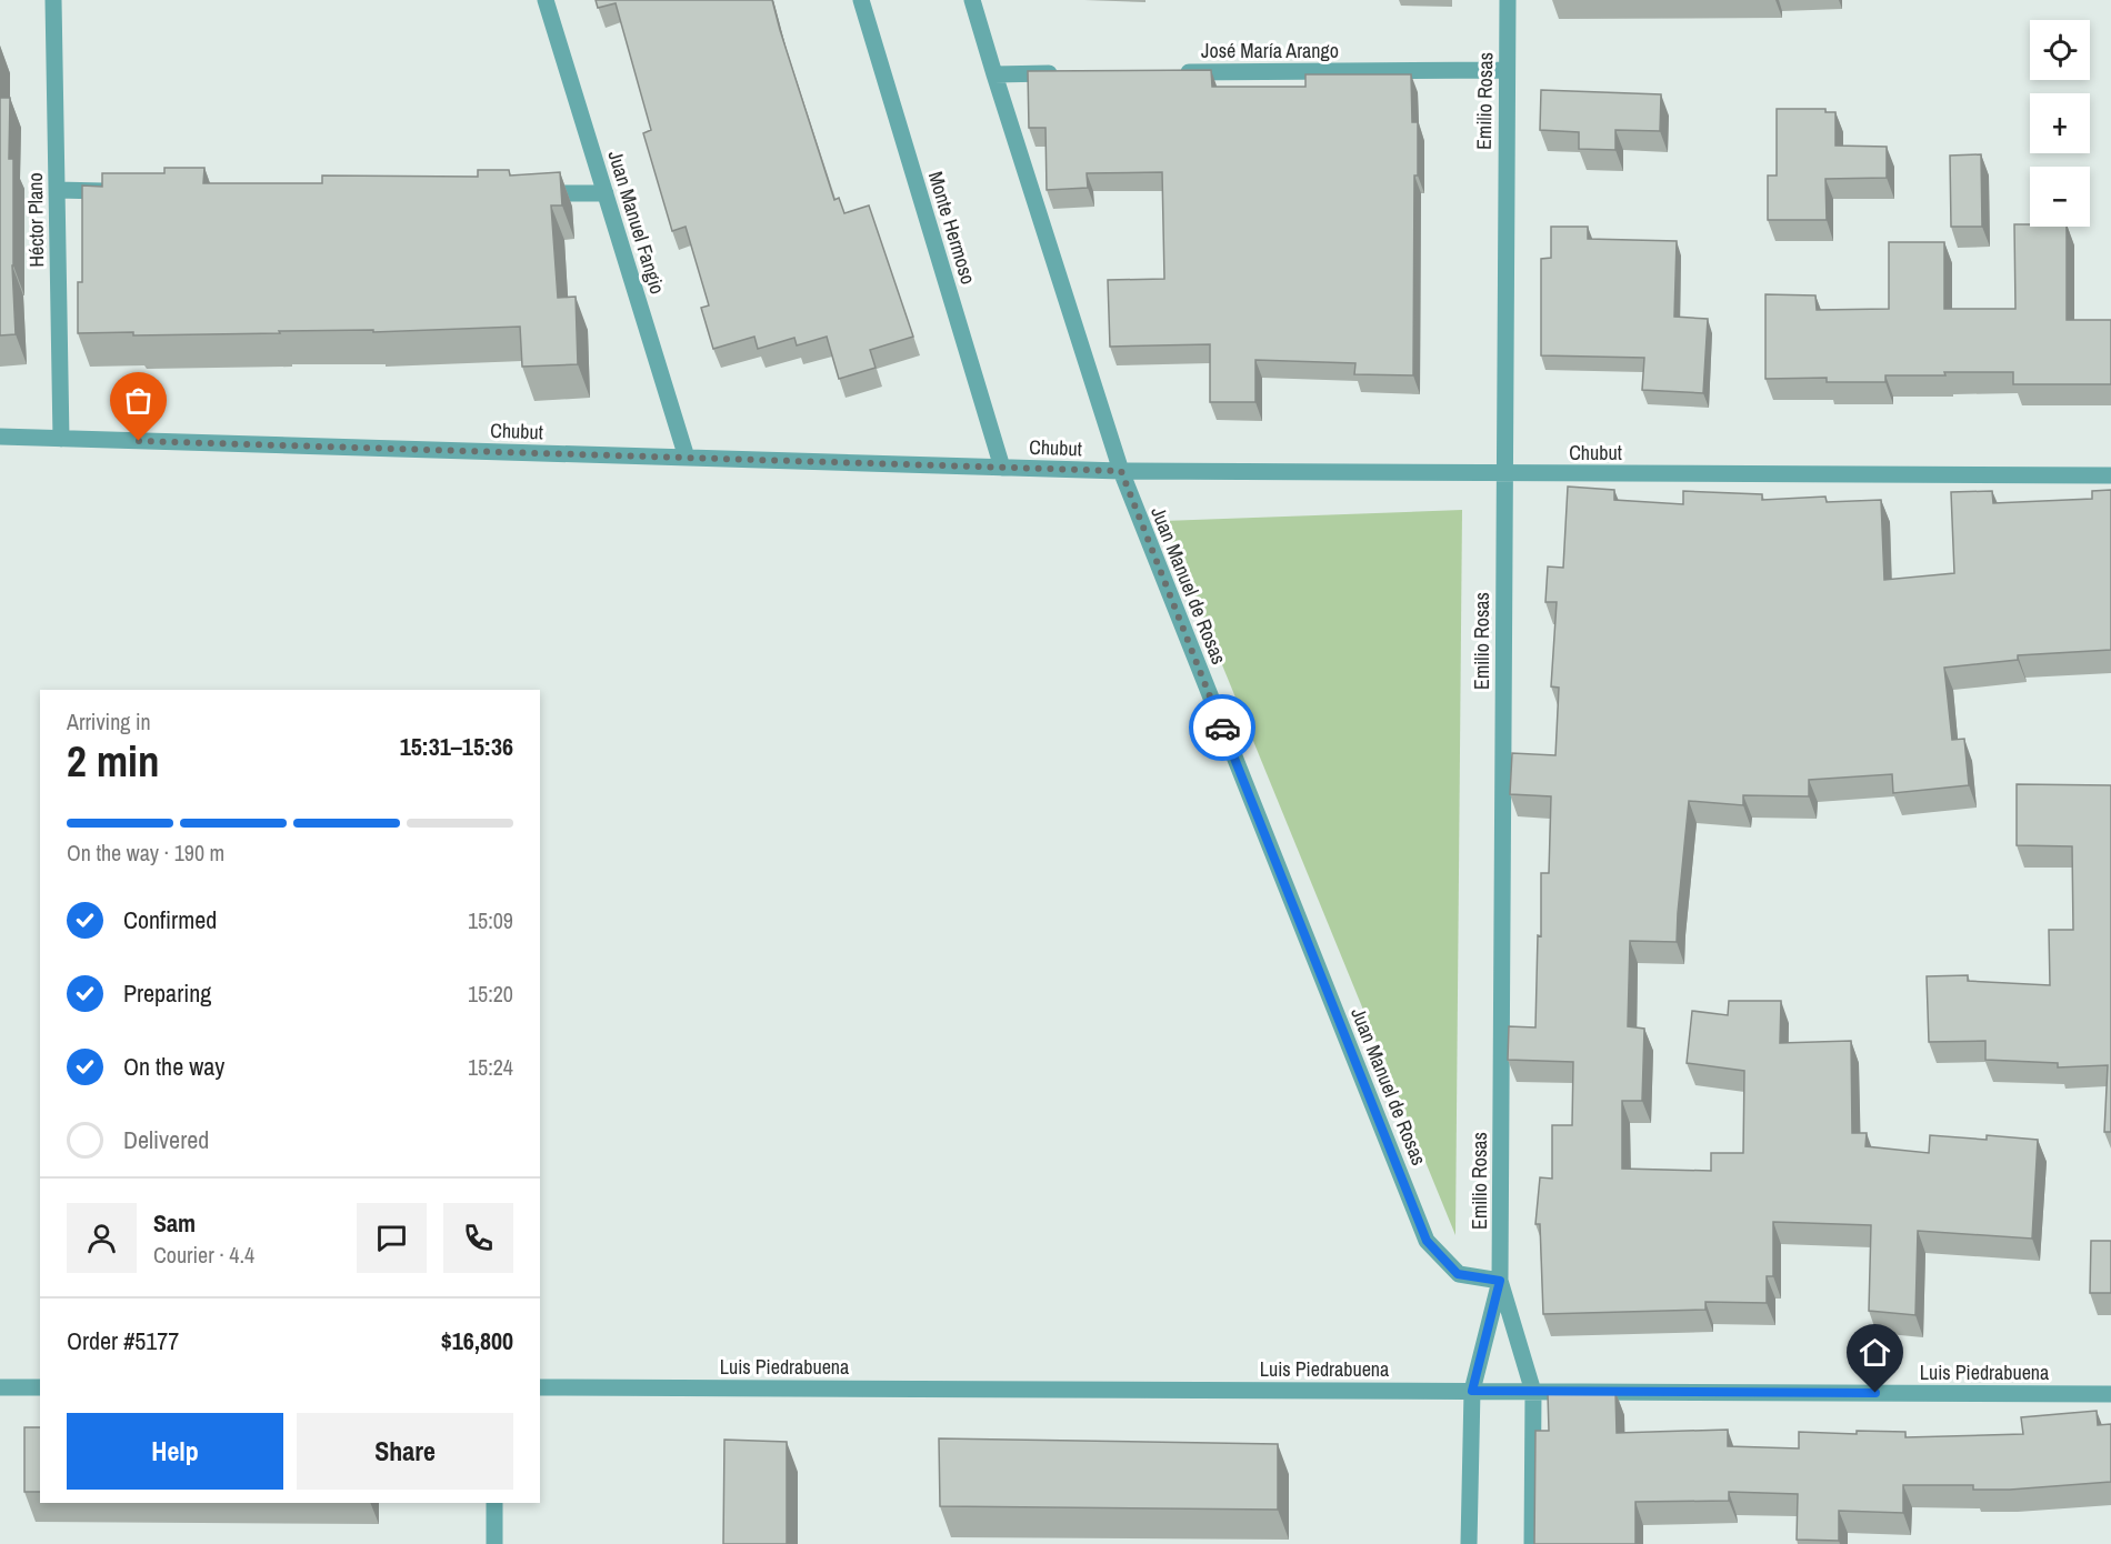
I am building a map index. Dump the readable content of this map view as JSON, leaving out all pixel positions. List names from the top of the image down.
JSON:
{
  "streets": {
    "street": [
      "José María Arango",
      "Emilio Rosas",
      "Héctor Plano",
      "Juan Manuel Fangio",
      "Monte Hermoso",
      "Chubut",
      "Juan Manuel de Rosas",
      "Luis Piedrabuena"
    ]
  },
  "crossings": [
    ["José María Arango", "Emilio Rosas"],
    ["Emilio Rosas", "Chubut"],
    ["Emilio Rosas", "Juan Manuel de Rosas"],
    ["Emilio Rosas", "Luis Piedrabuena"],
    ["Héctor Plano", "Chubut"],
    ["Juan Manuel Fangio", "Chubut"],
    ["Monte Hermoso", "Chubut"],
    ["Chubut", "Juan Manuel de Rosas"]
  ],
  "page": {
    "map_buttons": ["+", "−"],
    "heading": ["2 min", "Arriving in", "15:31–15:36"],
    "panel": [
      "Sam",
      "Courier · 4.4",
      "Order #5177",
      "$16,800"
    ],
    "bar": "On the way · 190 m",
    "list": [
      ["Confirmed", "15:09"],
      ["Preparing", "15:20"],
      ["On the way", "15:24"],
      "Delivered"
    ],
    "buttons": ["Help", "Share"]
  }
}
